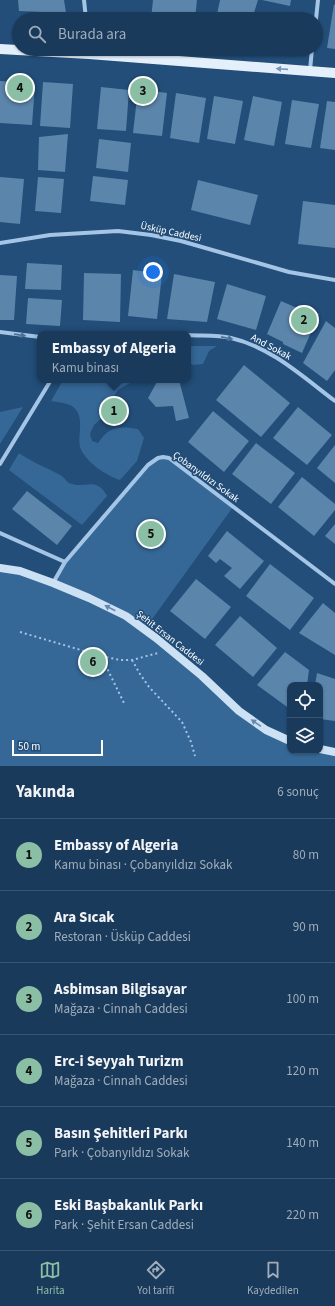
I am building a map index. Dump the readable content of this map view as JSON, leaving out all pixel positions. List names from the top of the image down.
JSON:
{
  "streets": {
    "main road": ["Şehit Ersan Caddesi"],
    "street": ["Üsküp Caddesi", "And Sokak", "Çobanyıldızı Sokak"]
  },
  "crossings": [
    ["Çobanyıldızı Sokak", "Şehit Ersan Caddesi"]
  ],
  "one_way": ["And Sokak", "Şehit Ersan Caddesi"],
  "scale_bar": "50 m",
  "page": {
    "search": "Burada ara",
    "pins": [
      "4",
      "3",
      "2",
      "1",
      "5",
      "6"
    ],
    "popup": ["Embassy of Algeria", "Kamu binası"],
    "scale": "50 m",
    "heading": ["Yakında", "6 sonuç"],
    "list": [
      {
        "mark": "1",
        "name": "Embassy of Algeria",
        "note": "Kamu binası · Çobanyıldızı Sokak",
        "value": "80 m"
      },
      {
        "mark": "2",
        "name": "Ara Sıcak",
        "note": "Restoran · Üsküp Caddesi",
        "value": "90 m"
      },
      {
        "mark": "3",
        "name": "Asbimsan Bilgisayar",
        "note": "Mağaza · Cinnah Caddesi",
        "value": "100 m"
      },
      {
        "mark": "4",
        "name": "Erc-i Seyyah Turizm",
        "note": "Mağaza · Cinnah Caddesi",
        "value": "120 m"
      },
      {
        "mark": "5",
        "name": "Basın Şehitleri Parkı",
        "note": "Park · Çobanyıldızı Sokak",
        "value": "140 m"
      },
      {
        "mark": "6",
        "name": "Eski Başbakanlık Parkı",
        "note": "Park · Şehit Ersan Caddesi",
        "value": "220 m"
      }
    ],
    "nav": ["Harita", "Yol tarifi", "Kaydedilen"]
  }
}
